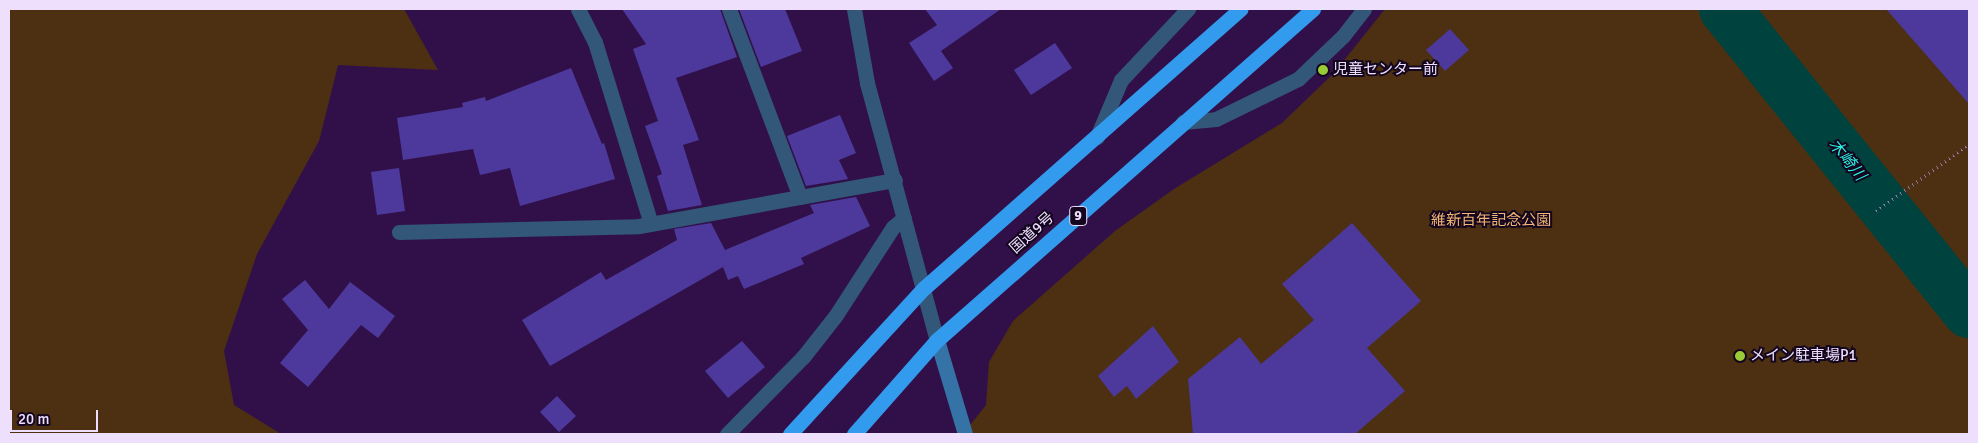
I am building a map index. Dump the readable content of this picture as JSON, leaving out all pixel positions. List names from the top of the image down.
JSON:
{
  "streets": {
    "highway": ["9", "国道9号"]
  },
  "water": ["木崎川"],
  "parks": ["維新百年記念公園"],
  "places": ["児童センター前", "メイン駐車場P1"],
  "scale_bar": "20 m"
}
